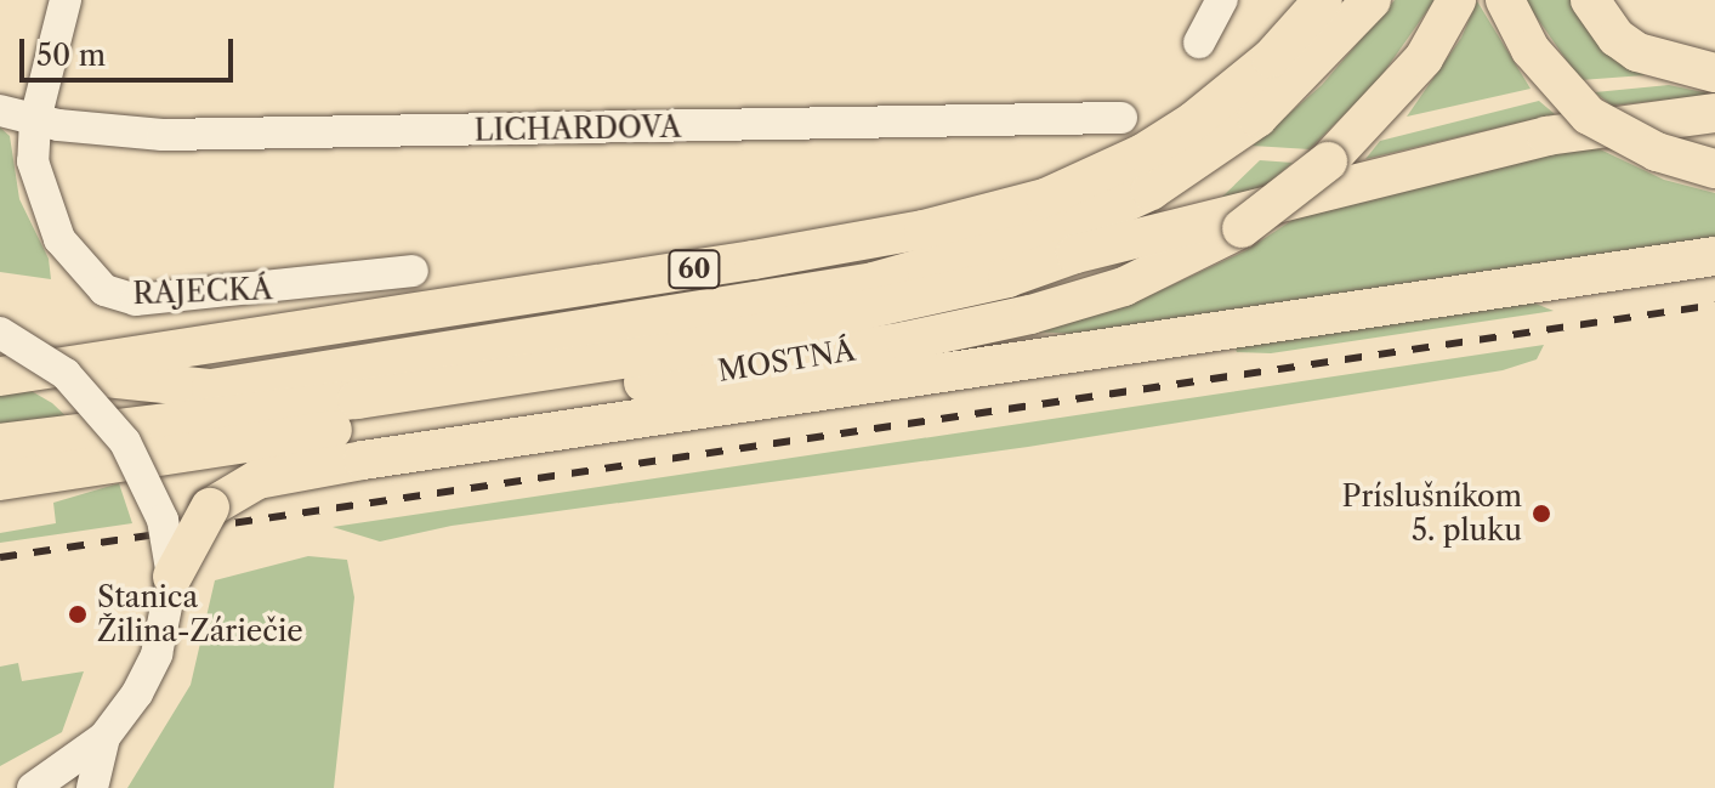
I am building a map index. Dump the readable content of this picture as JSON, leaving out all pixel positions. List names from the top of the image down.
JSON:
{
  "streets": {
    "main road": ["60", "MOSTNÁ"],
    "street": ["LICHARDOVA", "RAJECKÁ"]
  },
  "crossings": [
    ["LICHARDOVA", "RAJECKÁ"]
  ],
  "places": ["Príslušníkom 5. pluku", "Stanica Žilina-Záriečie"],
  "scale_bar": "50 m"
}
